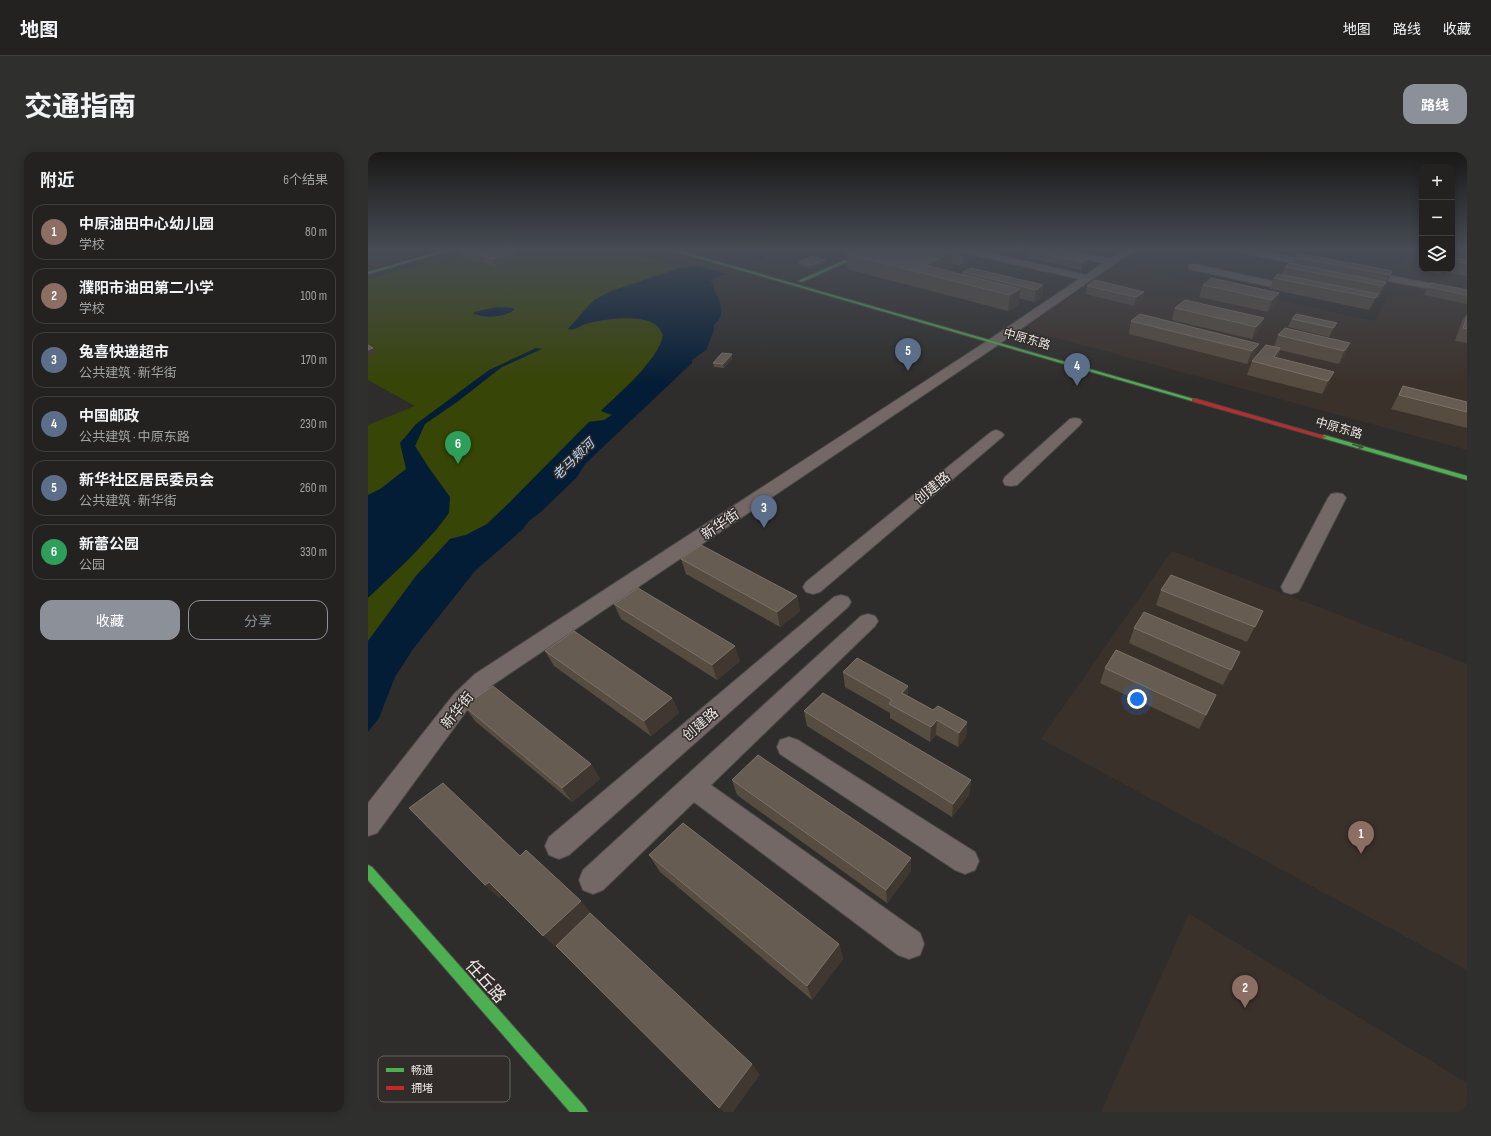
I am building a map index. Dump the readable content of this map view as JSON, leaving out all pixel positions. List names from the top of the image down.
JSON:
{
  "streets": {
    "main road": ["中原东路", "任丘路"],
    "street": ["创建路", "新华街"]
  },
  "crossings": [
    ["中原东路", "新华街"]
  ],
  "water": ["老马颊河"],
  "legend": ["畅通", "拥堵"],
  "page": {
    "header": "地图",
    "nav": ["地图", "路线", "收藏"],
    "title": "交通指南",
    "buttons": [
      "路线",
      ["收藏", "分享"]
    ],
    "heading": ["附近", "6个结果"],
    "map_buttons": ["+", "−"],
    "list": [
      {
        "mark": "1",
        "name": "中原油田中心幼儿园",
        "note": "学校",
        "value": "80 m"
      },
      {
        "mark": "2",
        "name": "濮阳市油田第二小学",
        "note": "学校",
        "value": "100 m"
      },
      {
        "mark": "3",
        "name": "兔喜快递超市",
        "note": "公共建筑 · 新华街",
        "value": "170 m"
      },
      {
        "mark": "4",
        "name": "中国邮政",
        "note": "公共建筑 · 中原东路",
        "value": "230 m"
      },
      {
        "mark": "5",
        "name": "新华社区居民委员会",
        "note": "公共建筑 · 新华街",
        "value": "260 m"
      },
      {
        "mark": "6",
        "name": "新蕾公园",
        "note": "公园",
        "value": "330 m"
      }
    ],
    "pins": [
      "5",
      "4",
      "6",
      "3",
      "1",
      "2"
    ]
  }
}
